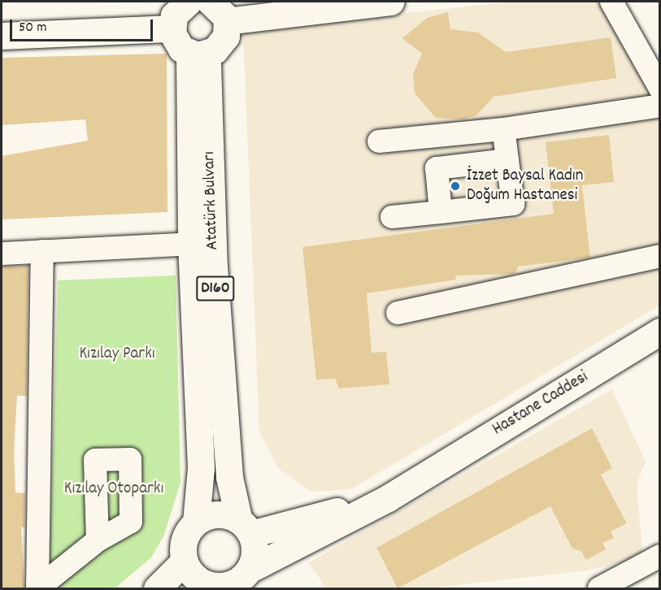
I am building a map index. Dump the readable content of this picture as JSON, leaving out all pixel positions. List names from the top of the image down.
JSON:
{
  "streets": {
    "main road": ["Atatürk Bulvarı", "D160", "Hastane Caddesi"]
  },
  "crossings": [
    ["Atatürk Bulvarı", "D160"],
    ["Atatürk Bulvarı", "Hastane Caddesi"],
    ["D160", "Hastane Caddesi"]
  ],
  "parks": ["Kızılay Parkı", "Kızılay Otoparkı"],
  "places": ["İzzet Baysal Kadın Doğum Hastanesi"],
  "scale_bar": "50 m"
}
